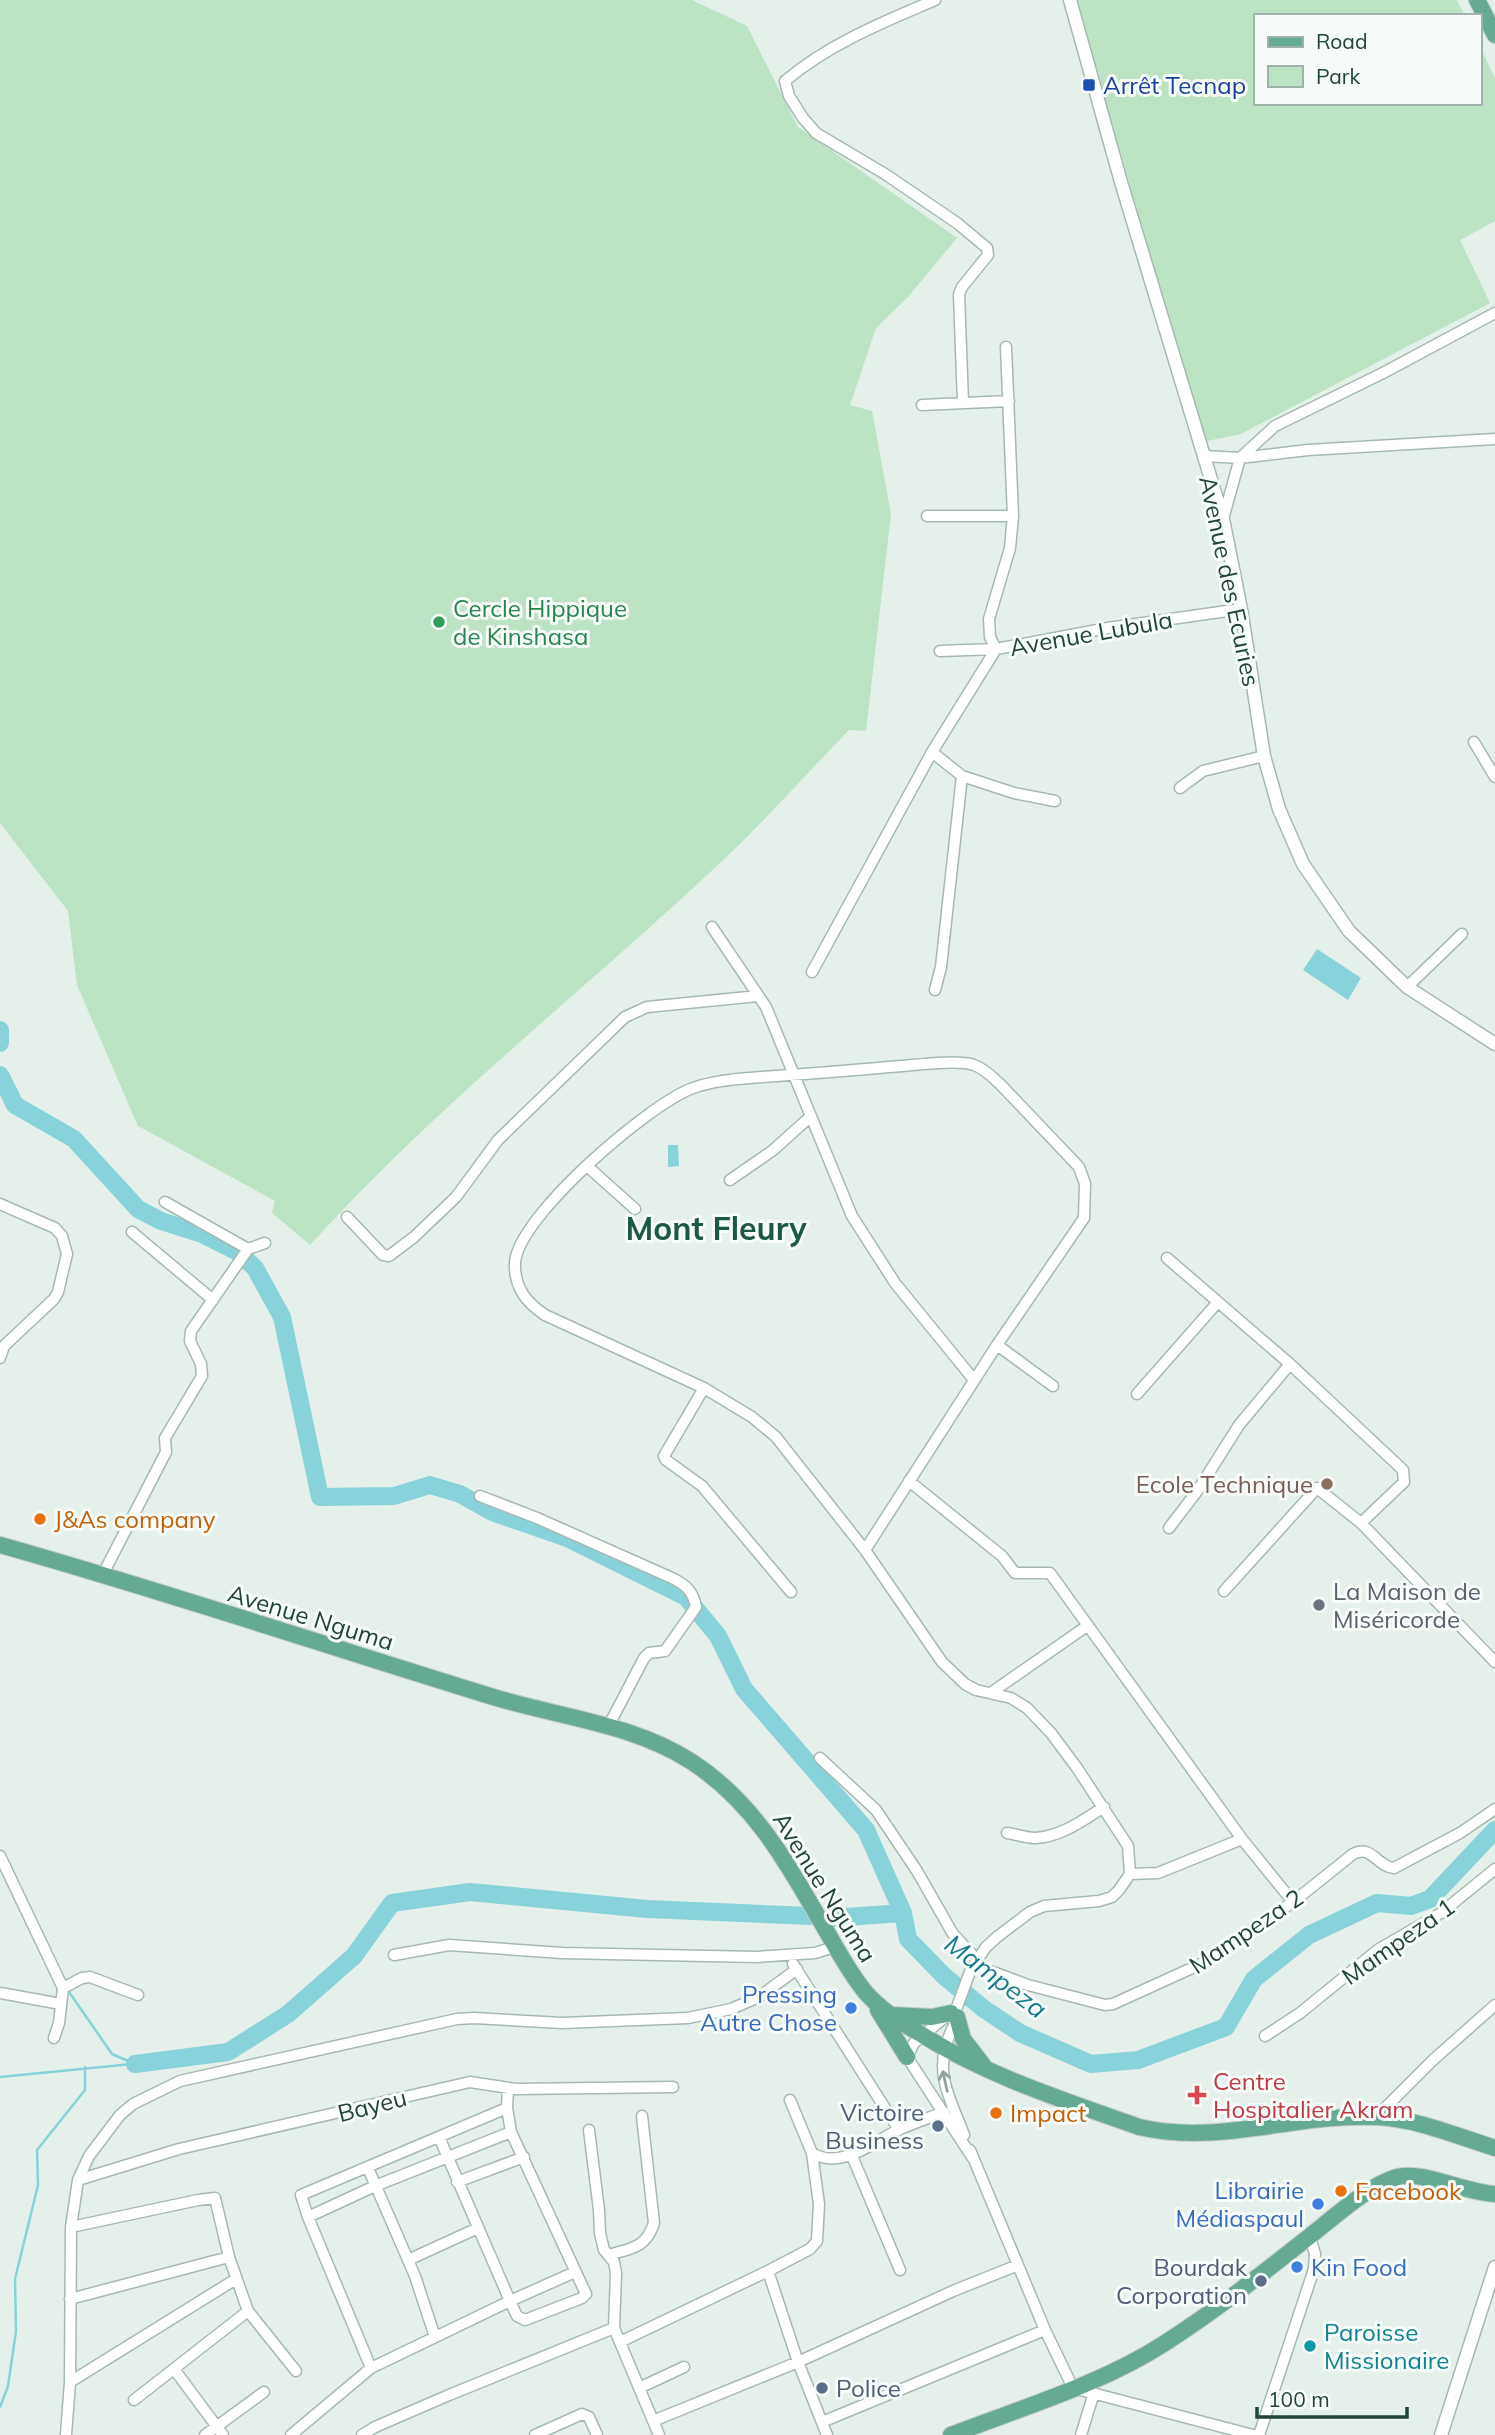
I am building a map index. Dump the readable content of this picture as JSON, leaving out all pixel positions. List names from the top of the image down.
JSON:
{
  "streets": {
    "main road": ["Avenue Nguma"],
    "street": [
      "Avenue des Ecuries",
      "Avenue Lubula",
      "Mampeza 2",
      "Mampeza 1",
      "Bayeu"
    ]
  },
  "crossings": [
    ["Avenue des Ecuries", "Avenue Lubula"]
  ],
  "districts": ["Mont Fleury"],
  "water": ["Mampeza"],
  "places": {
    "transit": ["Arrêt Tecnap"],
    "other": [
      "Cercle Hippique de Kinshasa",
      "Ecole Technique",
      "J&As company",
      "La Maison de Miséricorde",
      "Pressing Autre Chose",
      "Impact",
      "Victoire Business",
      "Facebook",
      "Librairie Médiaspaul",
      "Kin Food",
      "Bourdak Corporation",
      "Paroisse Missionaire",
      "Police"
    ],
    "health": ["Centre Hospitalier Akram"]
  },
  "legend": ["Road", "Park"],
  "scale_bar": "100 m"
}
